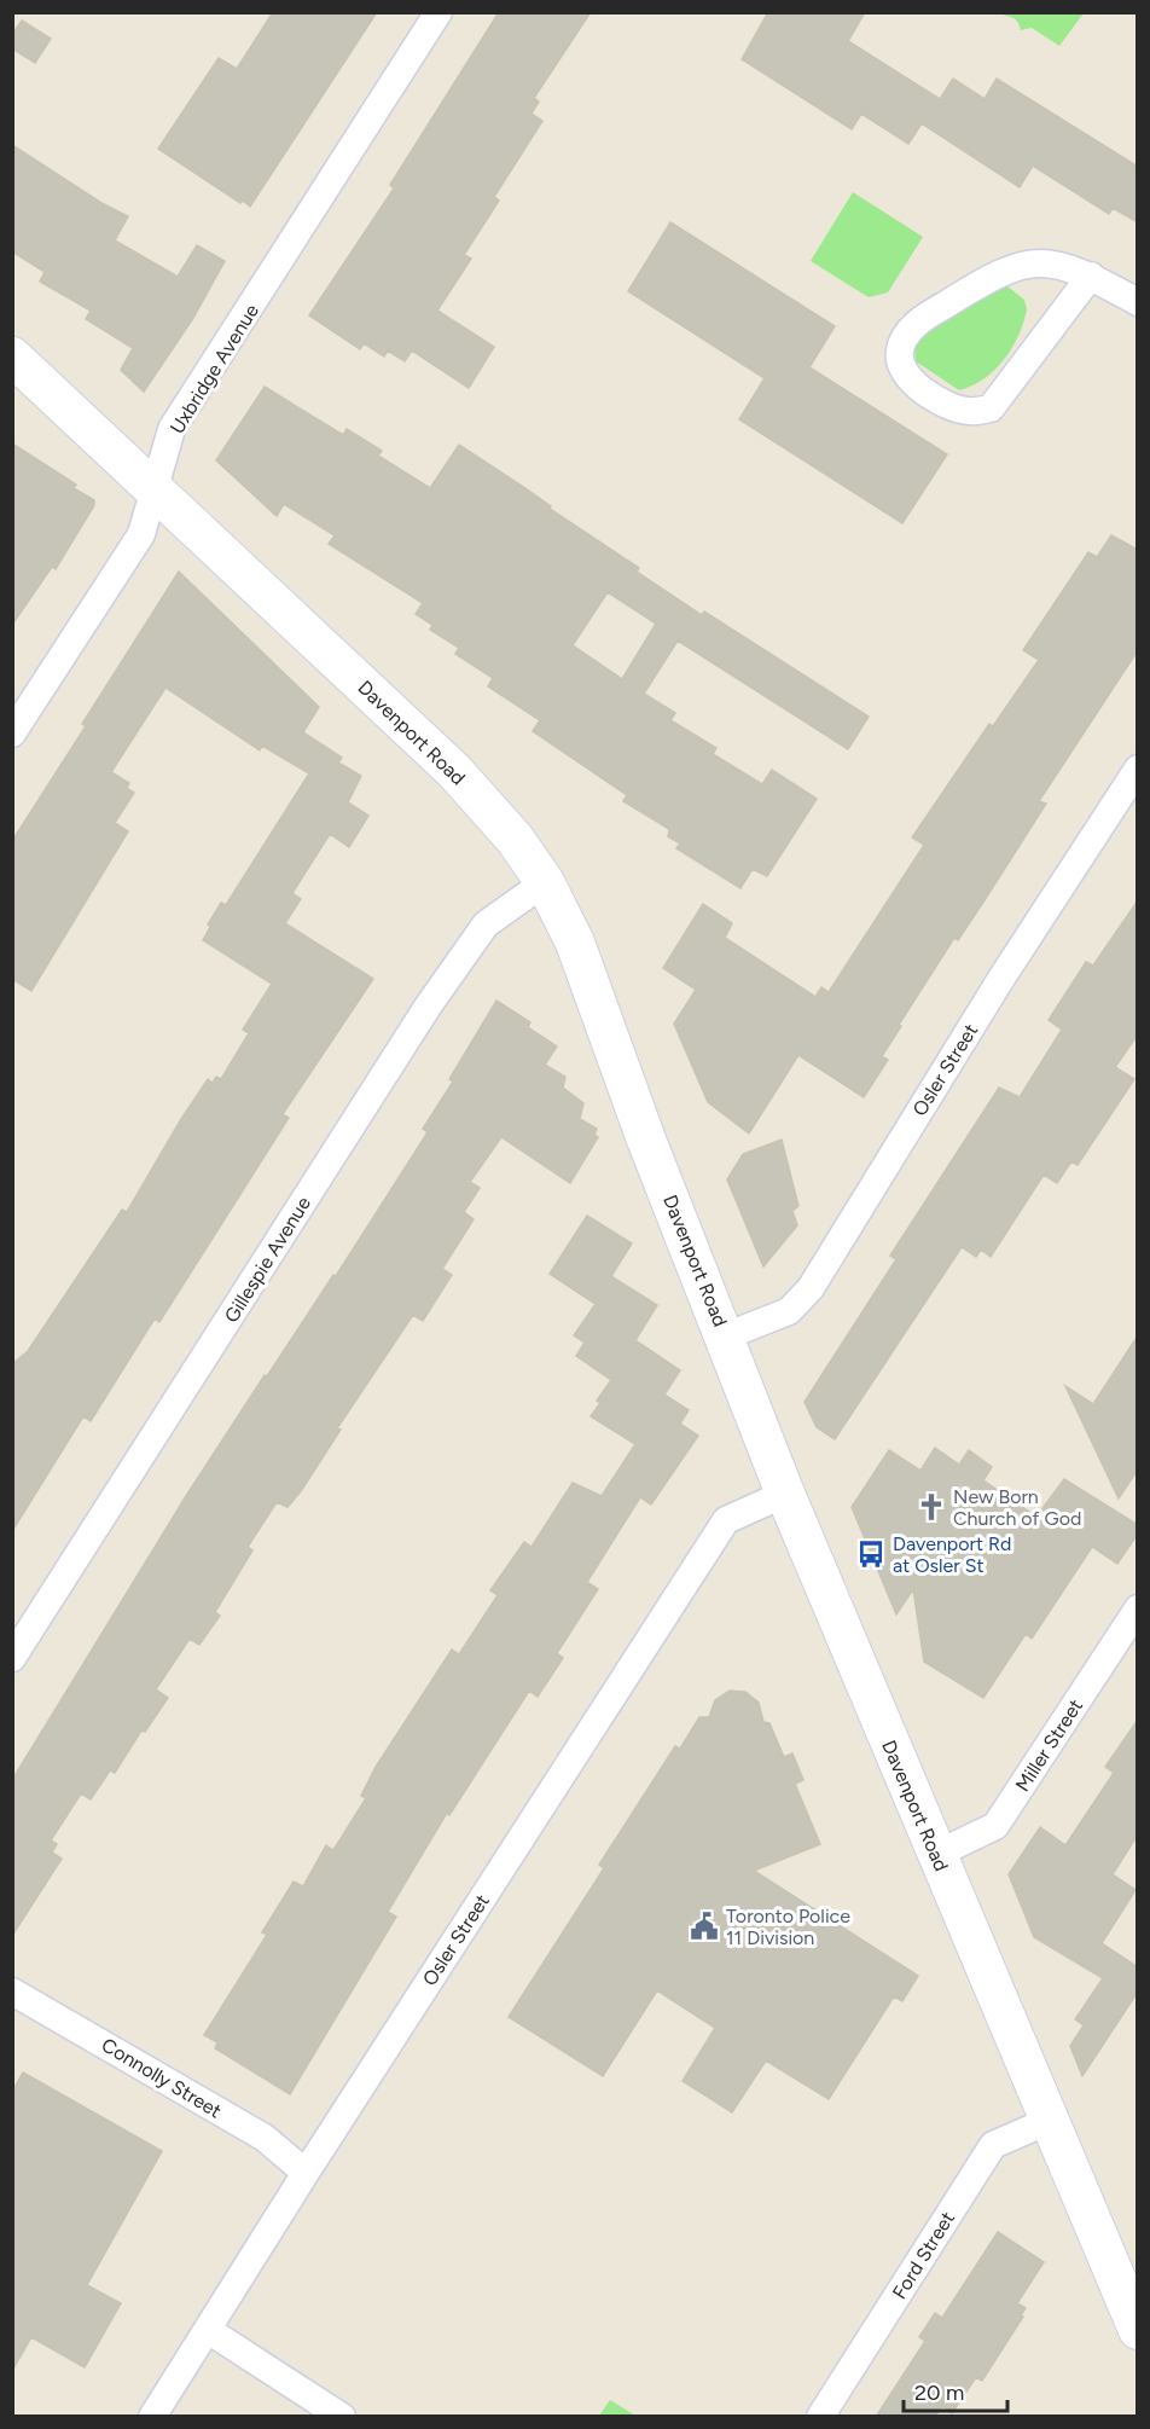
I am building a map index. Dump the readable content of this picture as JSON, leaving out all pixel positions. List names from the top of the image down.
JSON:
{
  "streets": {
    "street": [
      "Uxbridge Avenue",
      "Davenport Road",
      "Osler Street",
      "Gillespie Avenue",
      "Miller Street",
      "Connolly Street",
      "Ford Street"
    ]
  },
  "crossings": [
    ["Uxbridge Avenue", "Davenport Road"],
    ["Davenport Road", "Osler Street"],
    ["Davenport Road", "Gillespie Avenue"],
    ["Davenport Road", "Miller Street"],
    ["Davenport Road", "Ford Street"],
    ["Osler Street", "Connolly Street"]
  ],
  "places": {
    "church": ["New Born Church of God"],
    "bus stop": ["Davenport Rd at Osler St"],
    "public building": ["Toronto Police 11 Division"]
  },
  "scale_bar": "20 m"
}
